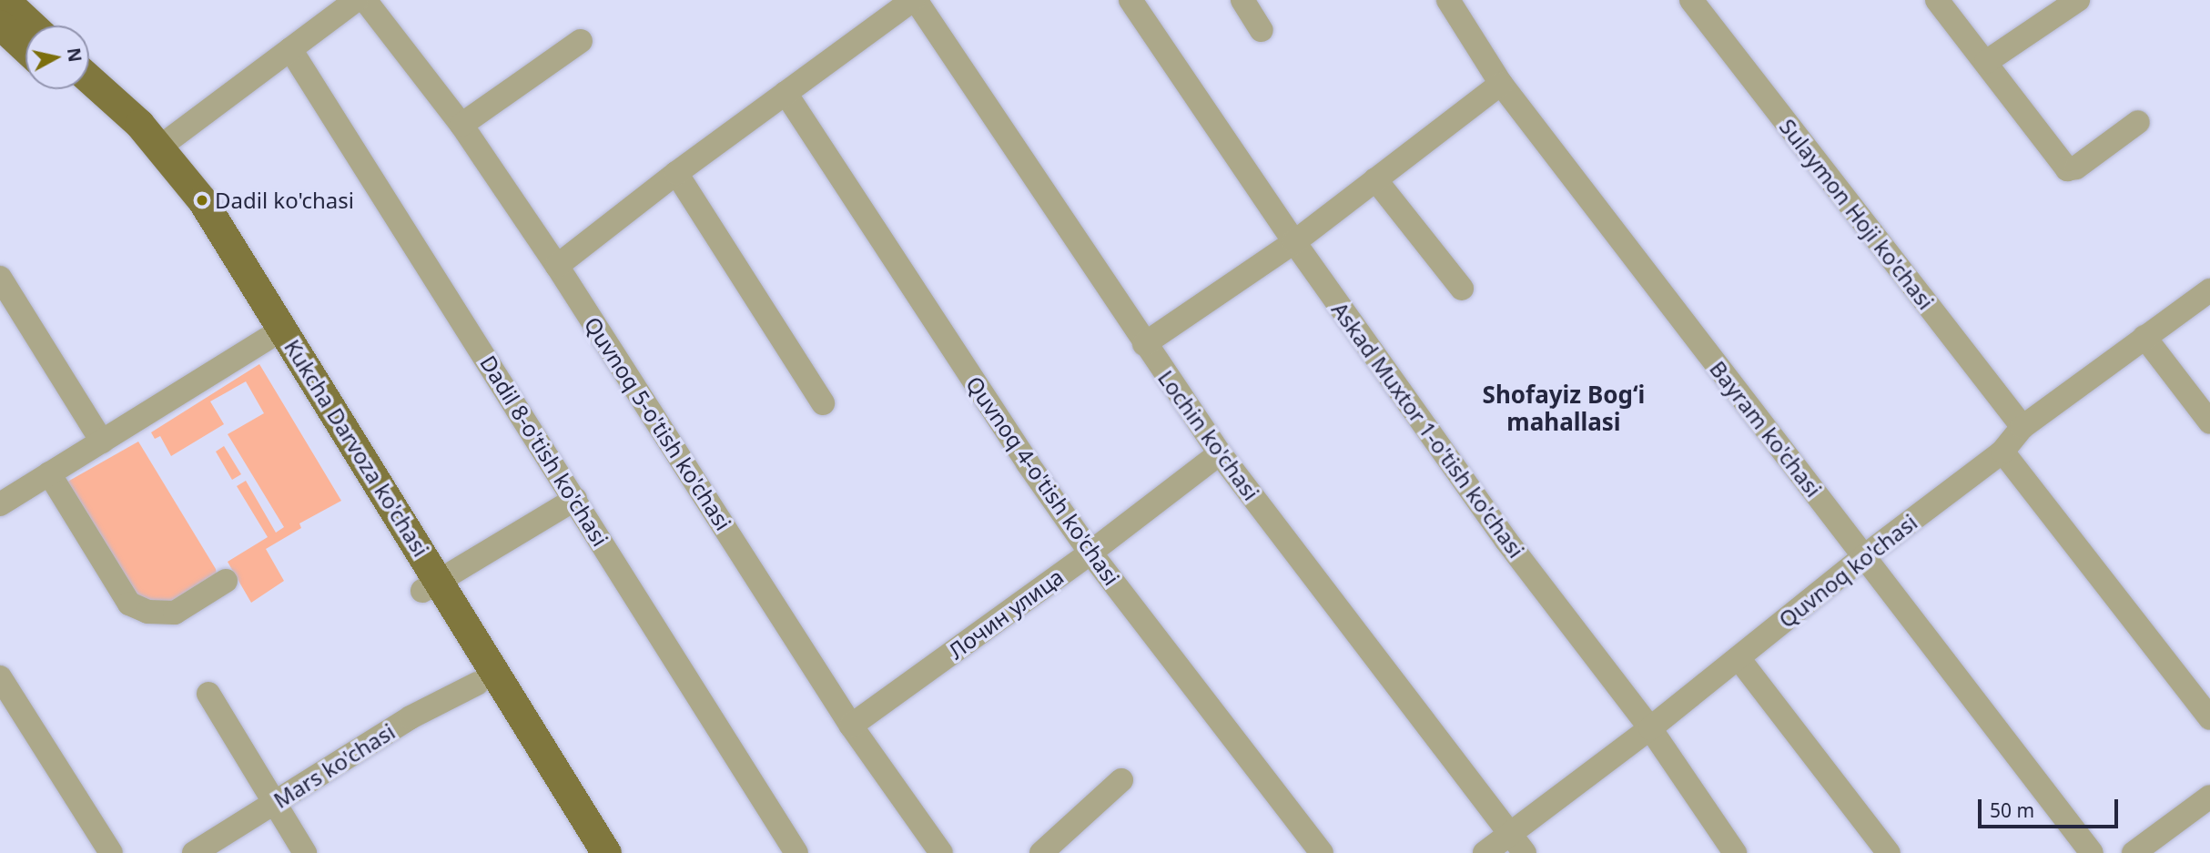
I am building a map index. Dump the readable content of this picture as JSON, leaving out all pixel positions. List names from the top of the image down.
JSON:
{
  "streets": {
    "main road": ["Kukcha Darvoza ko'chasi"],
    "street": [
      "Sulaymon Hoji ko'chasi",
      "Quvnoq 5-o'tish ko'chasi",
      "Bayram ko'chasi",
      "Askad Muxtor 1-o'tish ko'chasi",
      "Lochin ko'chasi",
      "Dadil 8-o'tish ko'chasi",
      "Quvnoq 4-o'tish ko'chasi",
      "Quvnoq ko'chasi",
      "Лочин улица",
      "Mars ko'chasi"
    ]
  },
  "crossings": [
    ["Sulaymon Hoji ko'chasi", "Quvnoq ko'chasi"],
    ["Quvnoq 5-o'tish ko'chasi", "Лочин улица"],
    ["Bayram ko'chasi", "Quvnoq ko'chasi"],
    ["Askad Muxtor 1-o'tish ko'chasi", "Quvnoq ko'chasi"],
    ["Lochin ko'chasi", "Quvnoq ko'chasi"],
    ["Lochin ko'chasi", "Лочин улица"],
    ["Kukcha Darvoza ko'chasi", "Mars ko'chasi"],
    ["Quvnoq 4-o'tish ko'chasi", "Лочин улица"]
  ],
  "districts": ["Shofayiz Bogʻi mahallasi"],
  "places": ["Dadil ko'chasi"],
  "scale_bar": "50 m",
  "north": "right"
}
